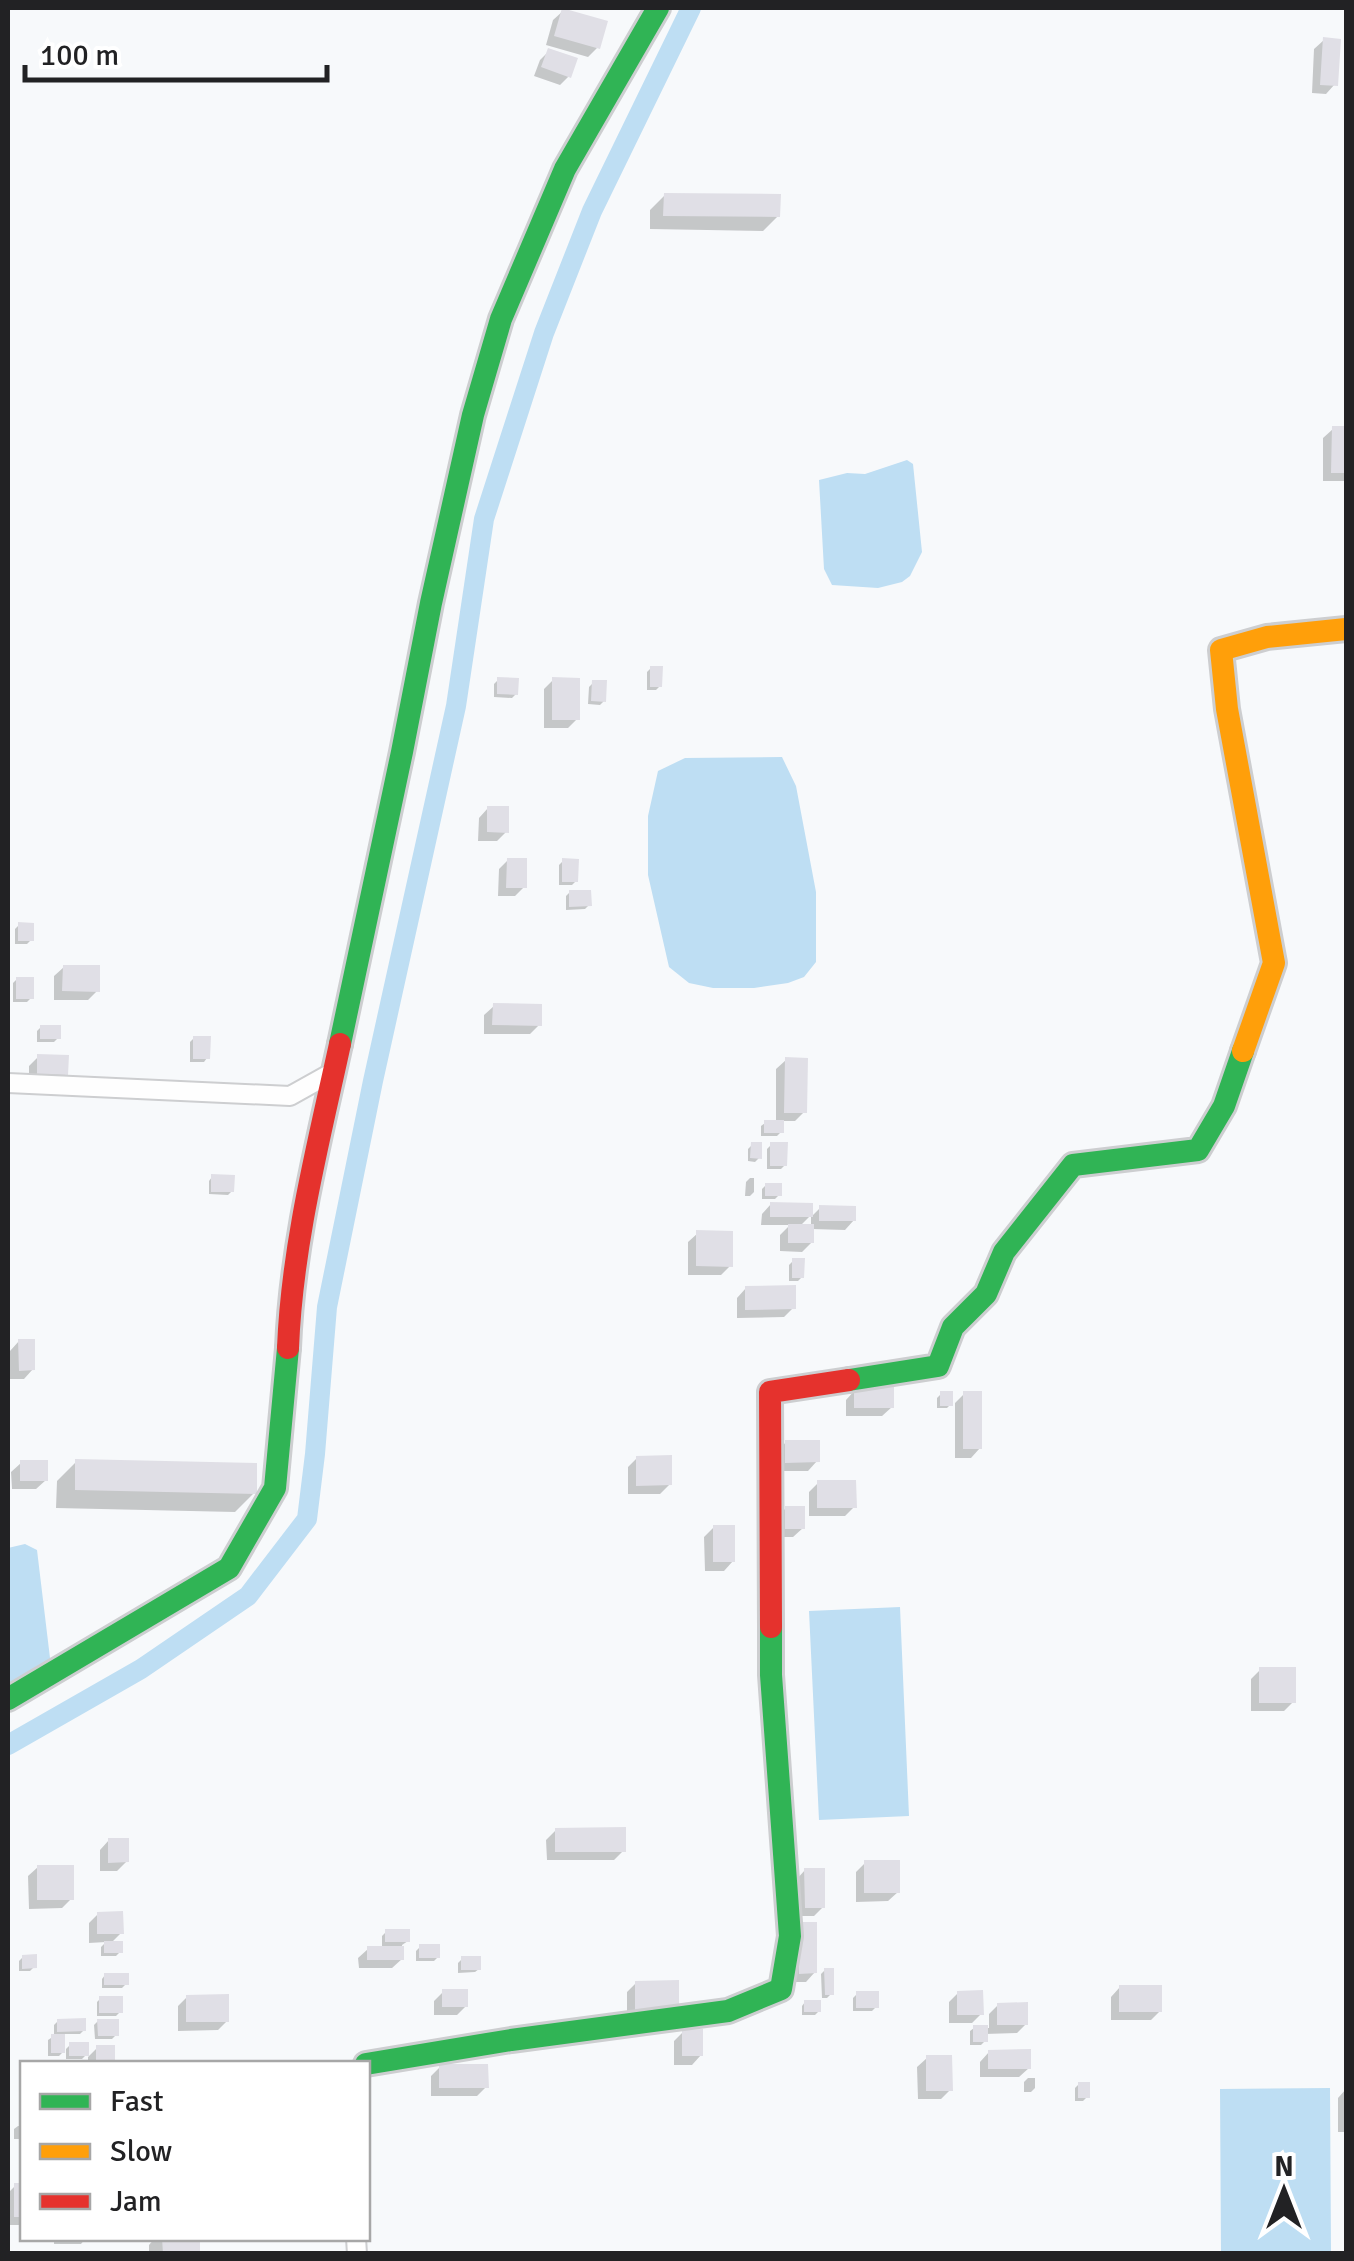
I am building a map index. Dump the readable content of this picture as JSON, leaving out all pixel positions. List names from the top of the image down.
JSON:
{
  "legend": ["Fast", "Slow", "Jam"],
  "scale_bar": "100 m",
  "north": "top"
}
